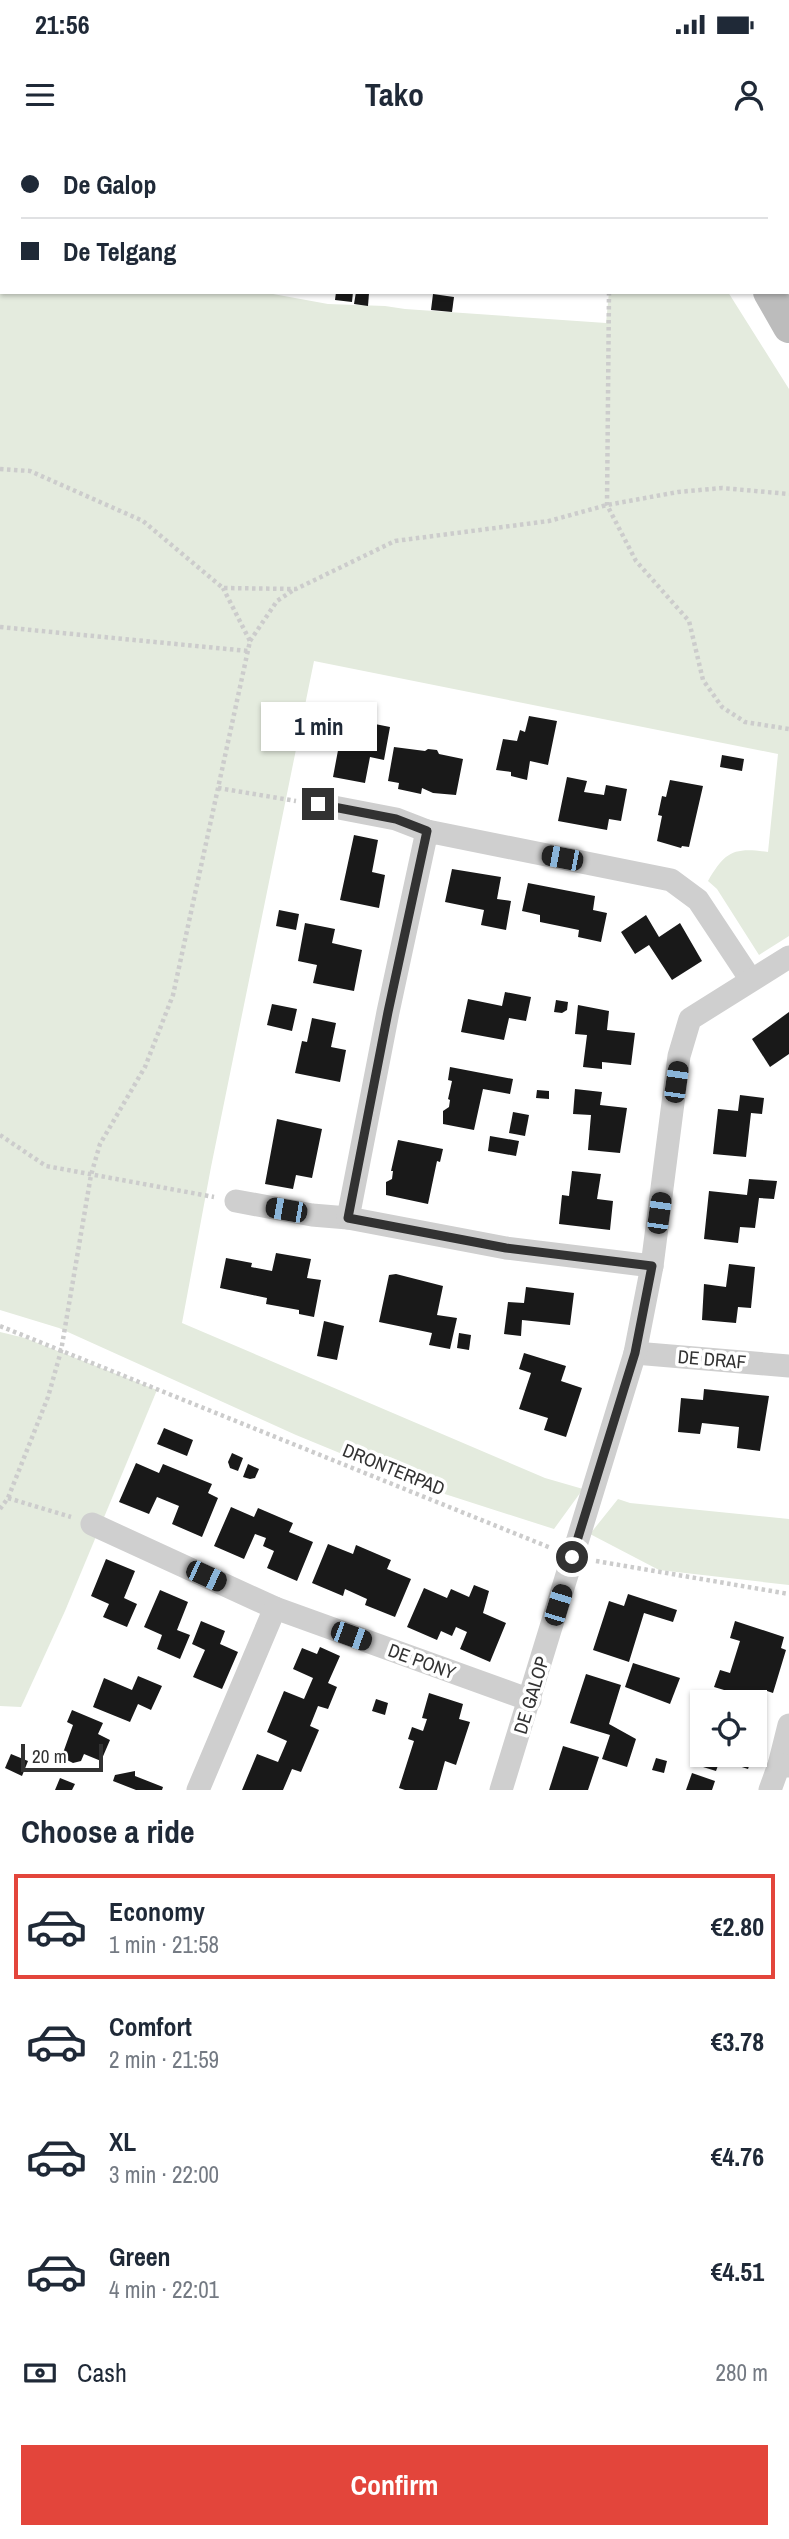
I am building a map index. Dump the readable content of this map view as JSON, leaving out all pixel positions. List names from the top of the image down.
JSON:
{
  "streets": {
    "street": ["DE DRAF", "DE PONY", "DE GALOP"],
    "path": ["DRONTERPAD"]
  },
  "crossings": [
    ["DE DRAF", "DE GALOP"],
    ["DRONTERPAD", "DE GALOP"],
    ["DE PONY", "DE GALOP"]
  ],
  "scale_bar": "20 m",
  "page": {
    "status": "21:56",
    "header": "Tako",
    "banner": ["De Galop", "De Telgang"],
    "bubble": "1 min",
    "scale": "20 m",
    "heading": "Choose a ride",
    "list": [
      {
        "name": "Economy",
        "note": "1 min · 21:58",
        "value": "€2.80"
      },
      {
        "name": "Comfort",
        "note": "2 min · 21:59",
        "value": "€3.78"
      },
      {
        "name": "XL",
        "note": "3 min · 22:00",
        "value": "€4.76"
      },
      {
        "name": "Green",
        "note": "4 min · 22:01",
        "value": "€4.51"
      }
    ],
    "pay": ["Cash", "280 m"],
    "buttons": "Confirm"
  }
}
